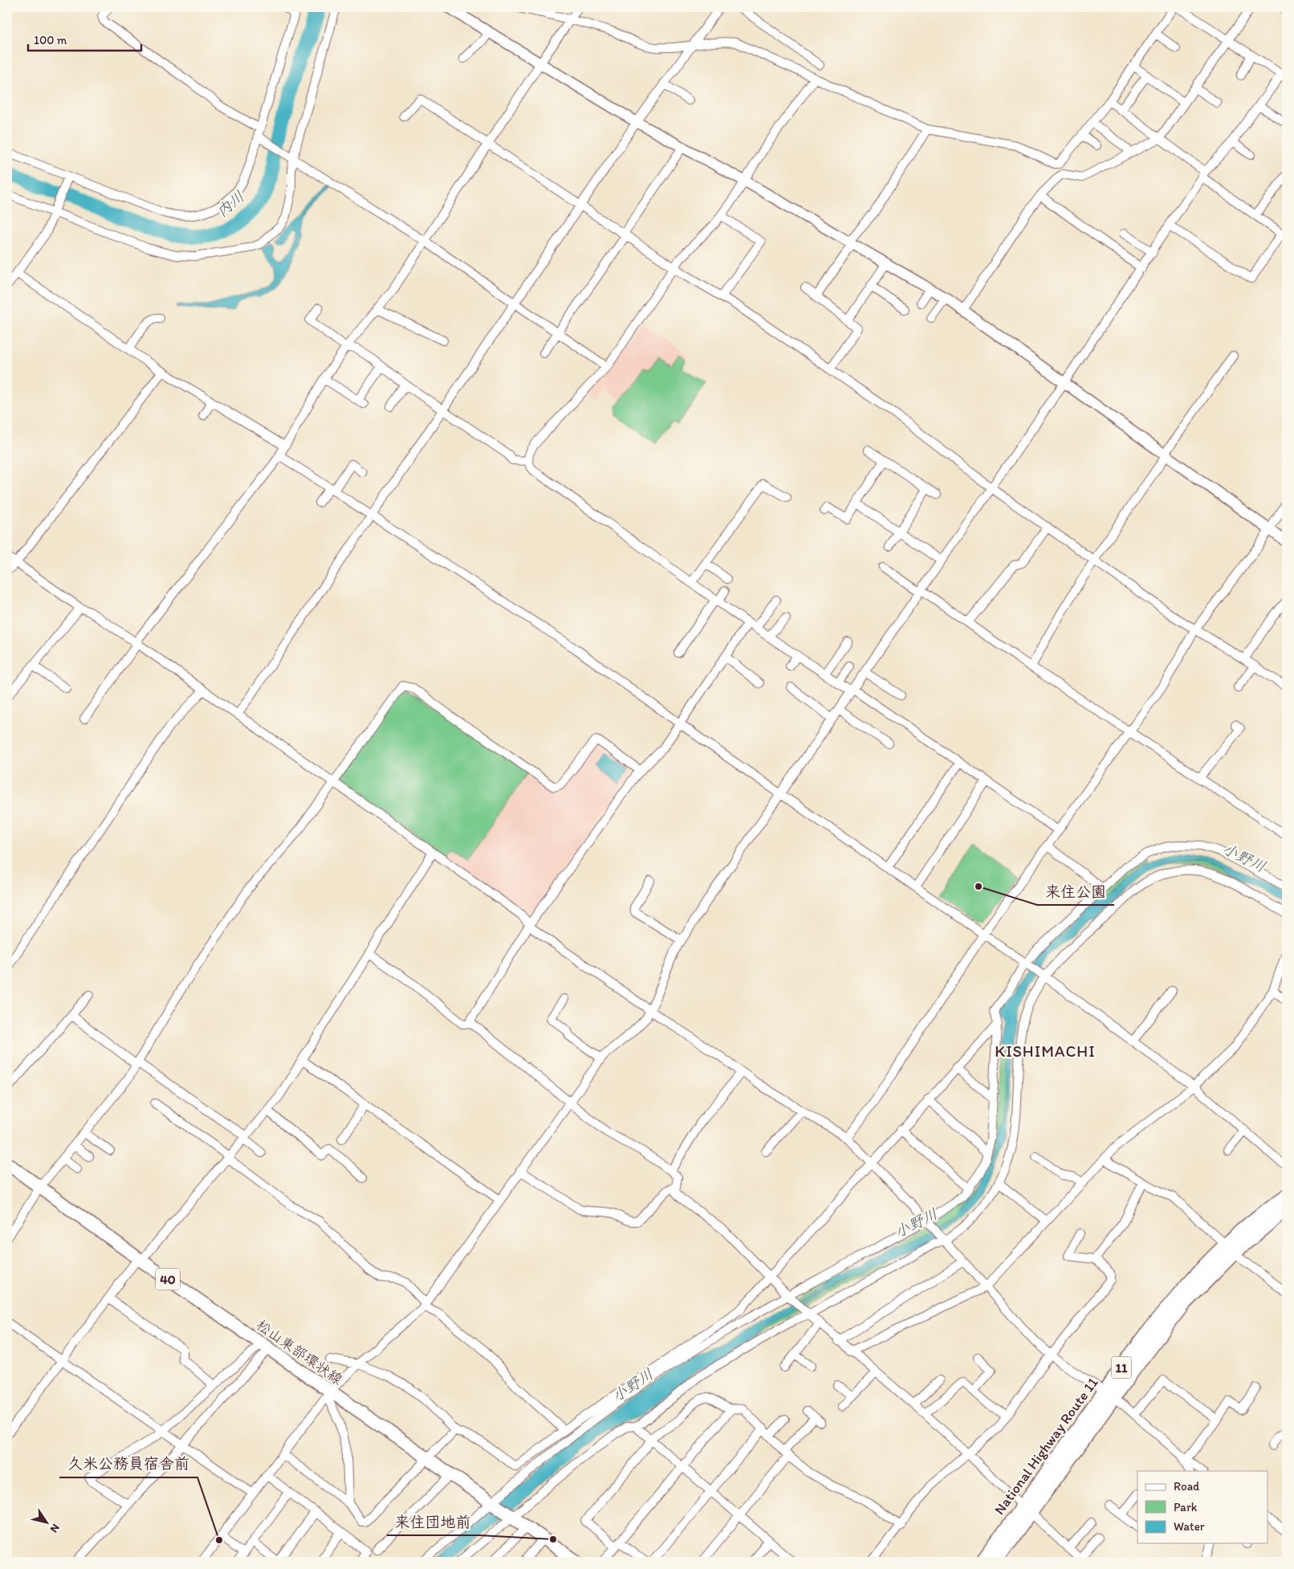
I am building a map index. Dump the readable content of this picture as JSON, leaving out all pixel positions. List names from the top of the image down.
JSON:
{
  "streets": {
    "highway": ["11", "National Highway Route 11"],
    "main road": ["40", "松山東部環状線"]
  },
  "districts": ["KISHIMACHI"],
  "water": ["内川", "小野川"],
  "places": ["来住公園", "来住団地前", "久米公務員宿舎前"],
  "legend": ["Road", "Park", "Water"],
  "scale_bar": "100 m",
  "north": "bottom right"
}
